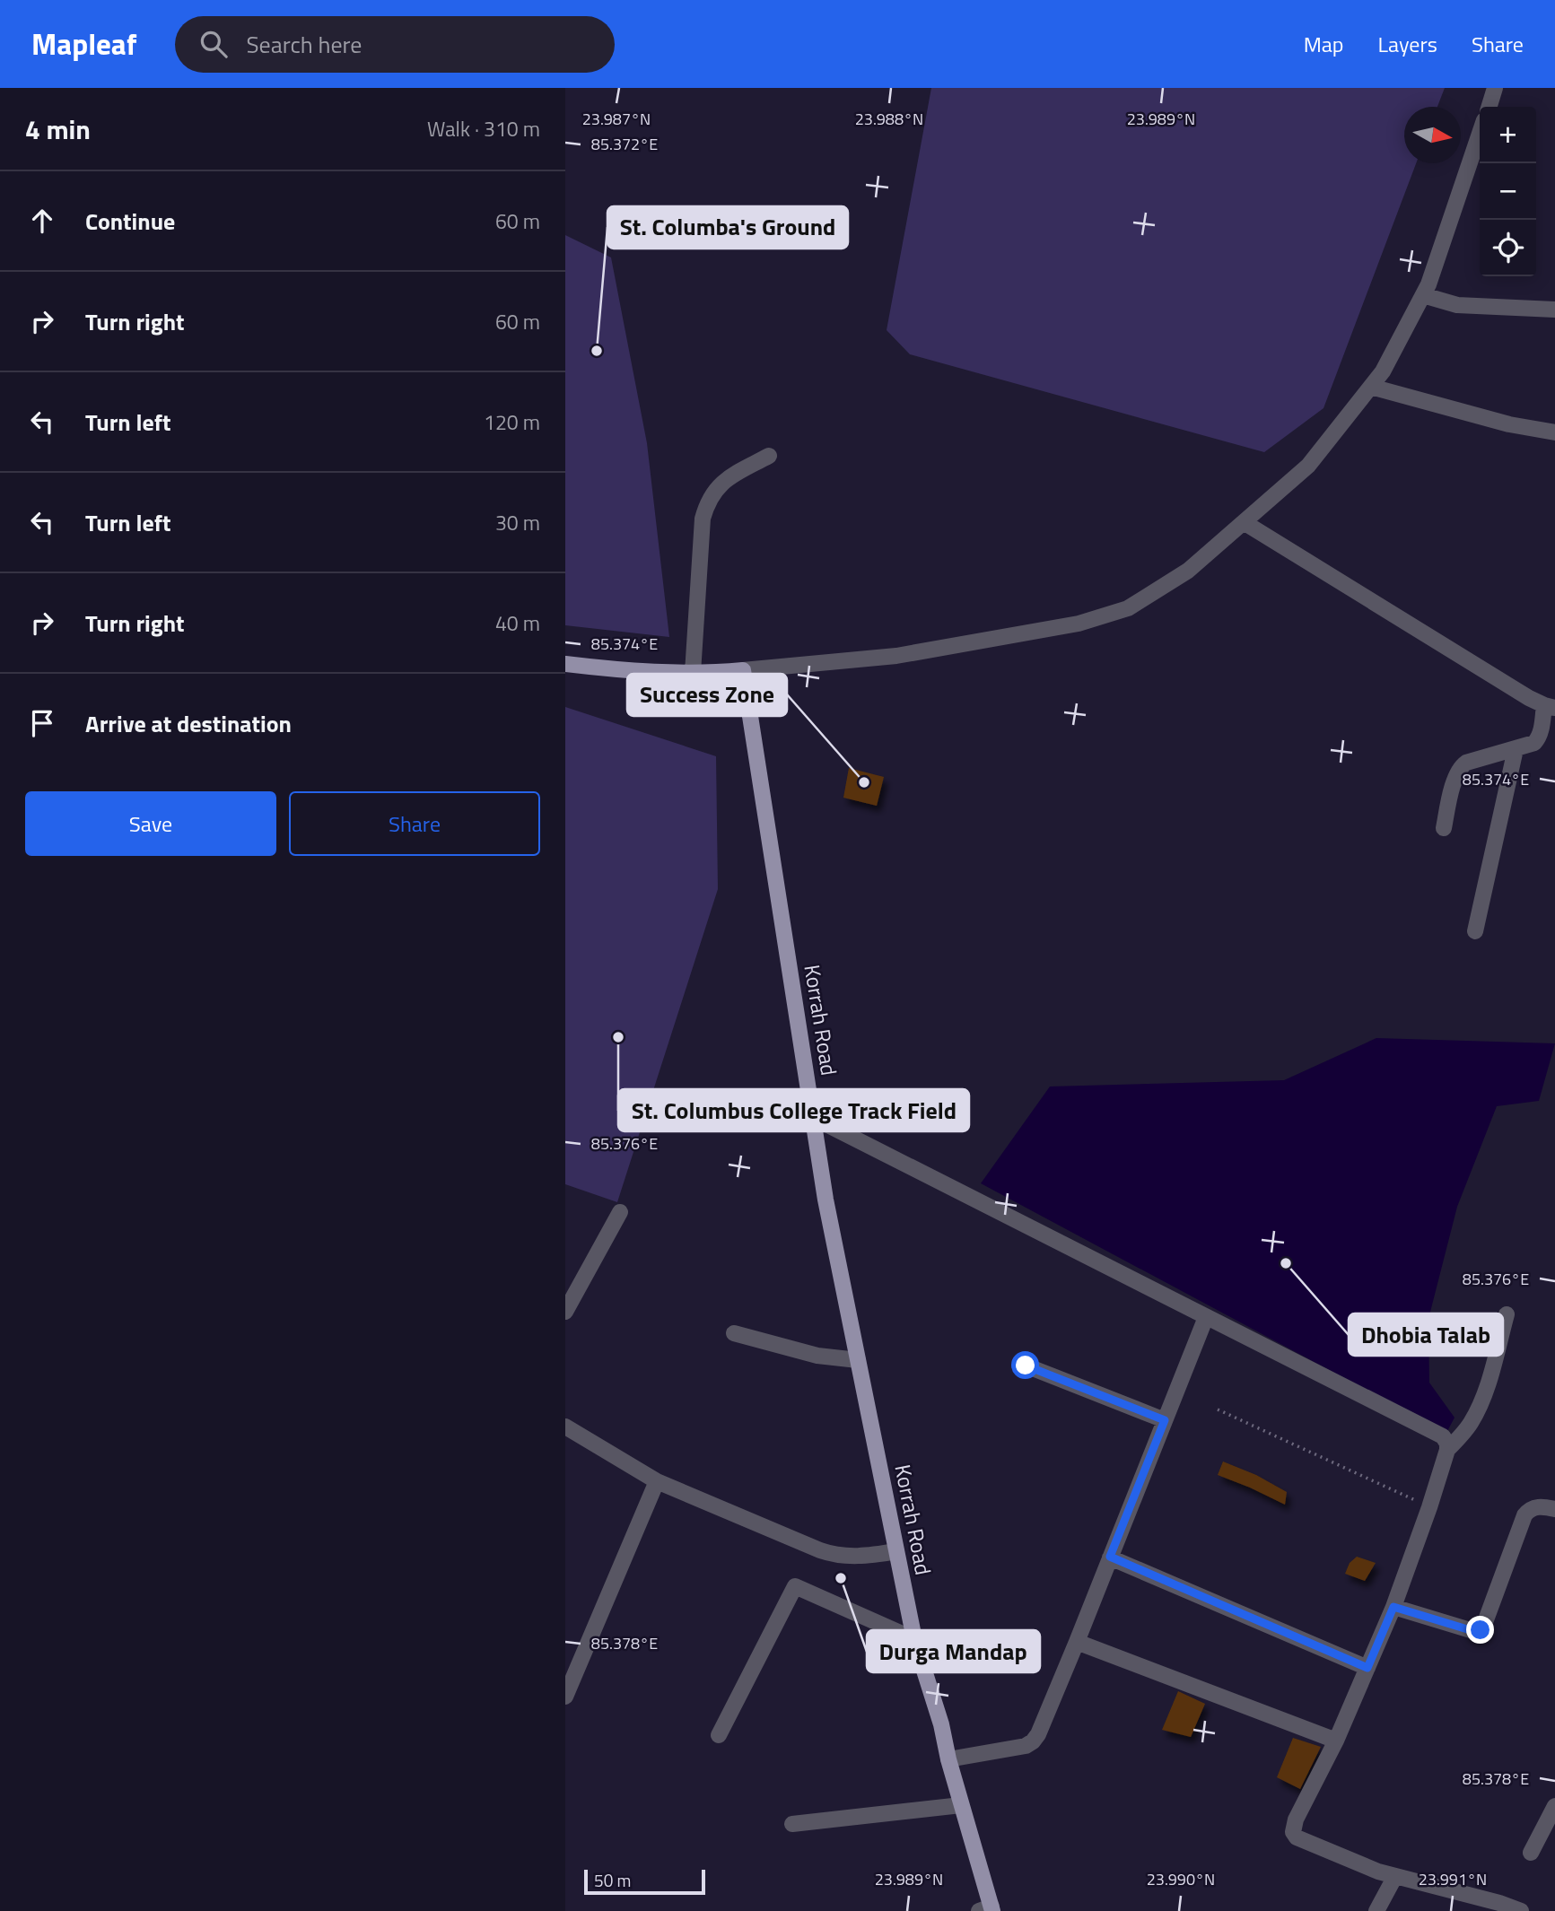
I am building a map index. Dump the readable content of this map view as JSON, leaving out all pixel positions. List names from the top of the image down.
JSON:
{
  "streets": {
    "main road": ["Korrah Road"]
  },
  "places": [
    "St. Columba's Ground",
    "Success Zone",
    "St. Columbus College Track Field",
    "Dhobia Talab",
    "Durga Mandap"
  ],
  "scale_bar": "50 m",
  "north": "right",
  "page": {
    "header": "Mapleaf",
    "search": "Search here",
    "nav": ["Map", "Layers", "Share"],
    "heading": ["4 min", "Walk · 310 m"],
    "map_buttons": ["+", "−"],
    "list": [
      ["Continue", "60 m"],
      ["Turn right", "60 m"],
      ["Turn left", "120 m"],
      ["Turn left", "30 m"],
      ["Turn right", "40 m"],
      "Arrive at destination"
    ],
    "buttons": ["Save", "Share"],
    "scale": "50 m"
  },
  "coordinates": [
    "23.987°N",
    "23.988°N",
    "23.989°N",
    "85.372°E",
    "85.374°E",
    "85.376°E",
    "85.378°E",
    "23.990°N",
    "23.991°N"
  ]
}
